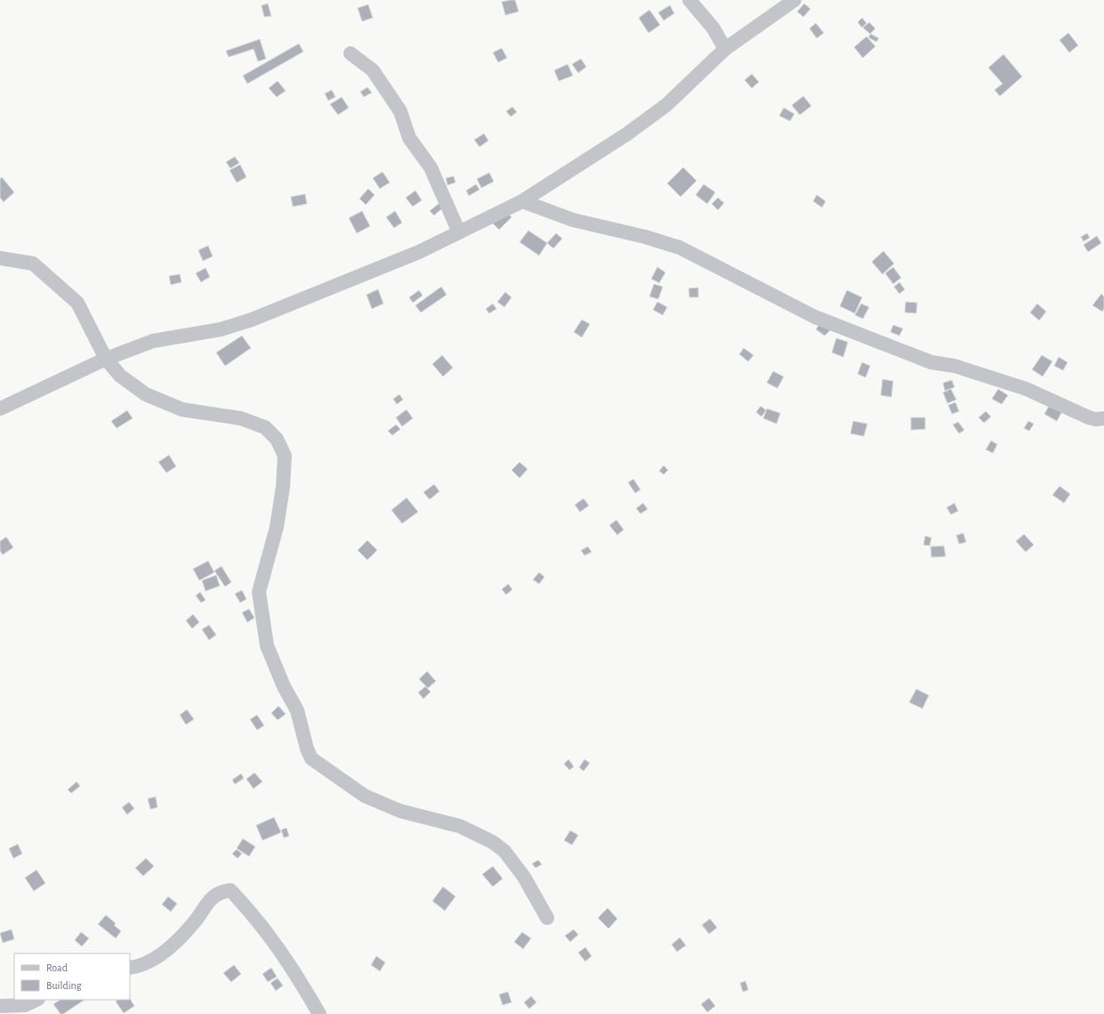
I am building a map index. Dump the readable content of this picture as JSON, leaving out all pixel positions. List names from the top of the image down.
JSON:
{
  "legend": ["Road", "Building"]
}
